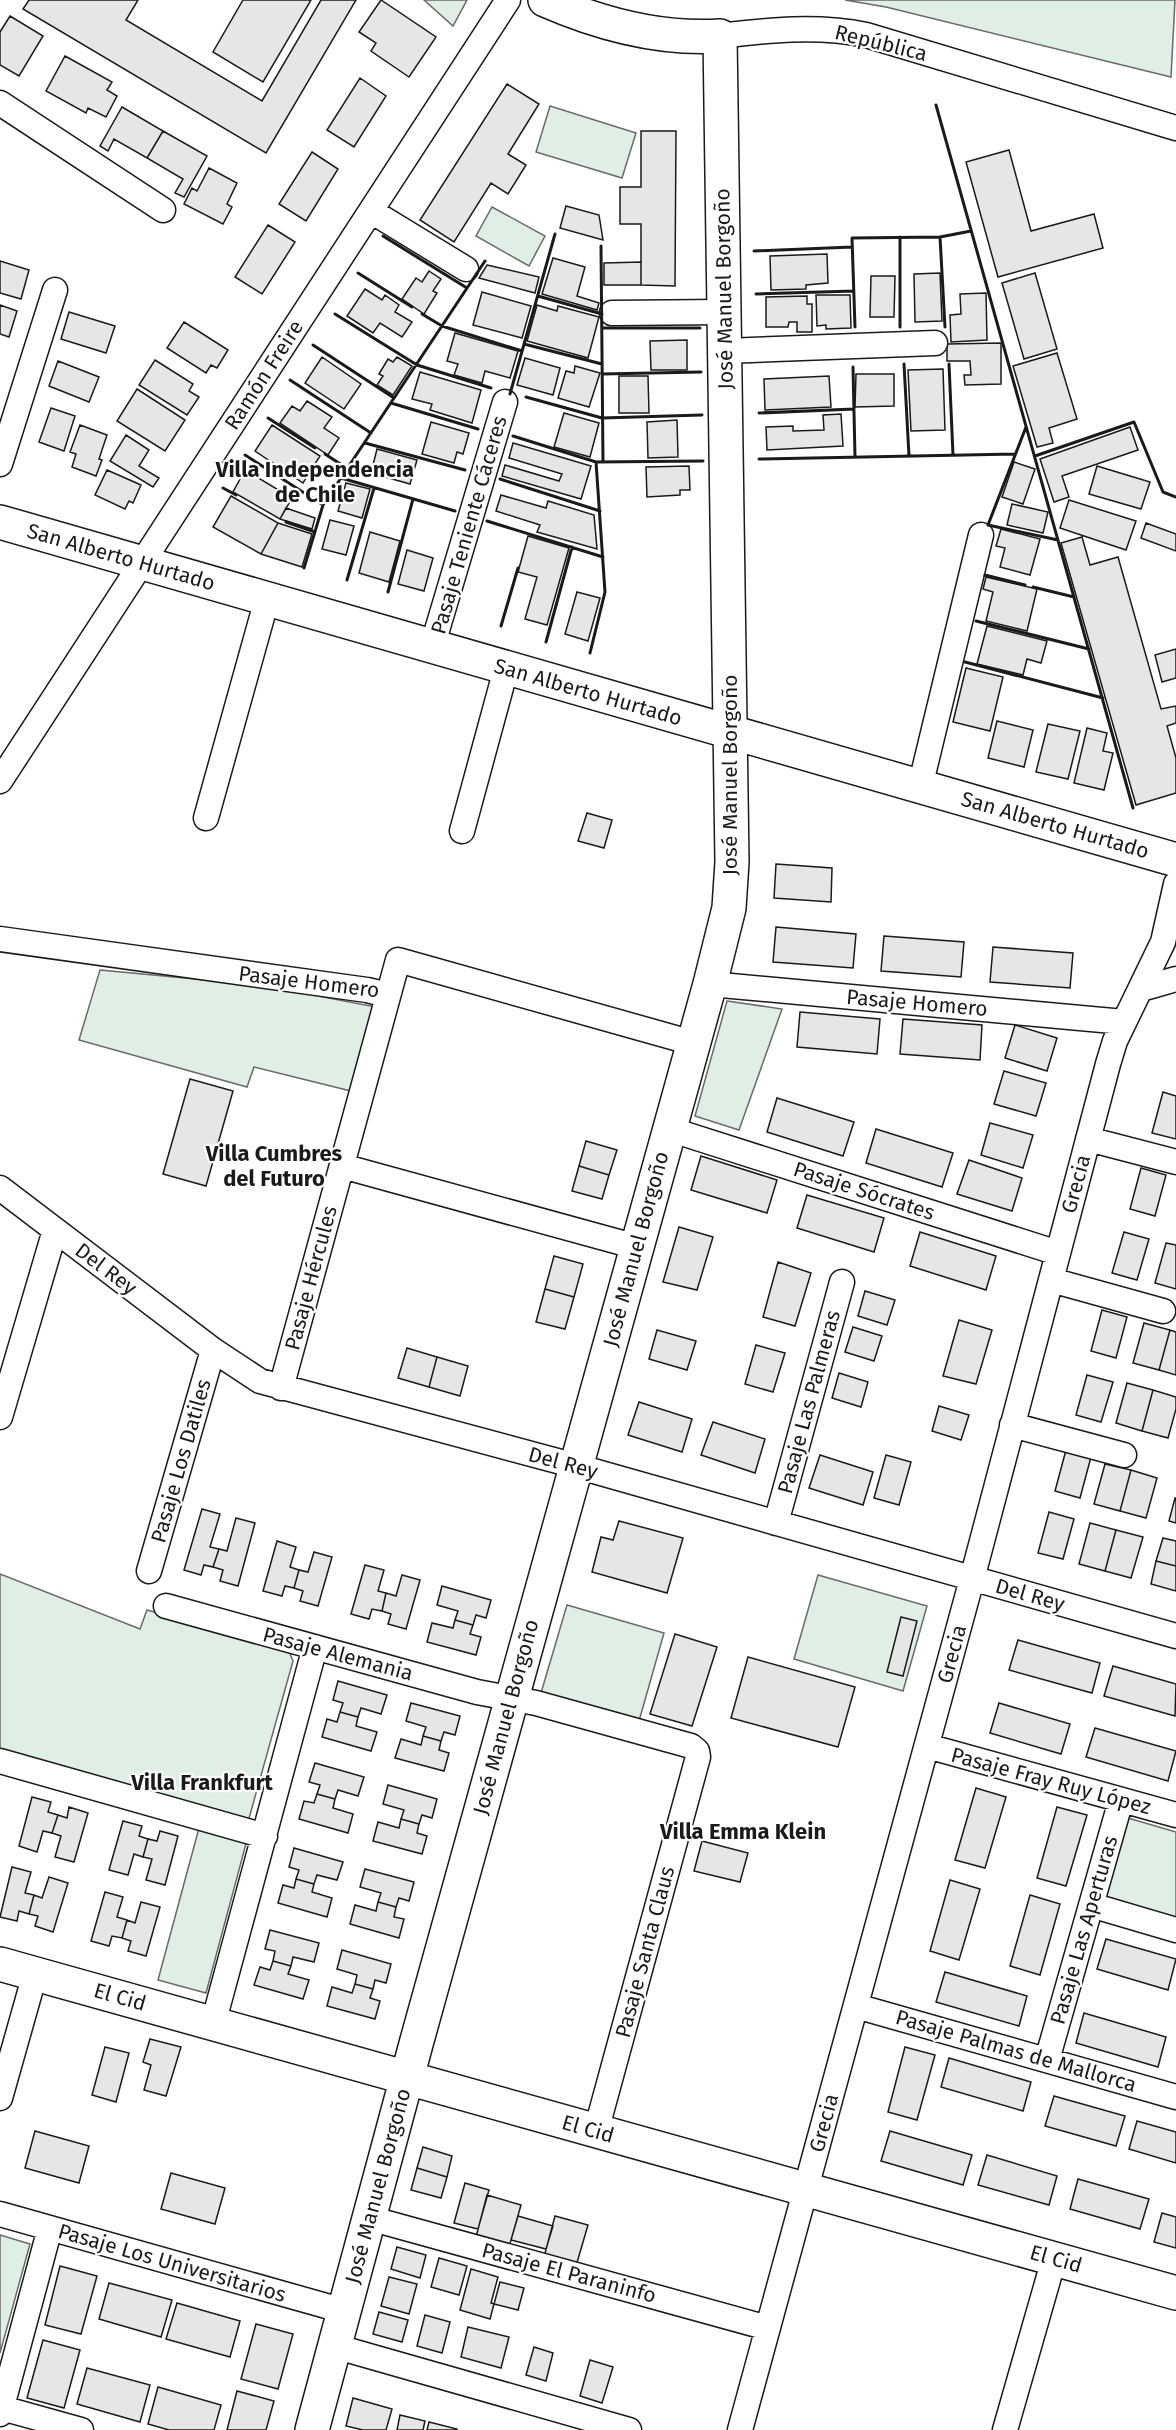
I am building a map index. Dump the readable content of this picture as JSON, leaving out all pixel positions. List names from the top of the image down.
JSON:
{
  "streets": {
    "street": [
      "República",
      "José Manuel Borgoño",
      "Ramón Freire",
      "Pasaje Teniente Cáceres",
      "San Alberto Hurtado",
      "Pasaje Homero",
      "Grecia",
      "Pasaje Sócrates",
      "Del Rey",
      "Pasaje Hércules",
      "Pasaje Las Palmeras",
      "Pasaje Los Datiles",
      "Pasaje Alemania",
      "Pasaje Fray Ruy López",
      "Pasaje Las Aperturas",
      "Pasaje Santa Claus",
      "El Cid",
      "Pasaje Palmas de Mallorca",
      "Pasaje Los Universitarios",
      "Pasaje El Paraninfo"
    ]
  },
  "crossings": [
    ["República", "José Manuel Borgoño"],
    ["José Manuel Borgoño", "San Alberto Hurtado"],
    ["José Manuel Borgoño", "Pasaje Homero"],
    ["José Manuel Borgoño", "Pasaje Sócrates"],
    ["José Manuel Borgoño", "Del Rey"],
    ["José Manuel Borgoño", "Pasaje Alemania"],
    ["José Manuel Borgoño", "Pasaje Santa Claus"],
    ["José Manuel Borgoño", "El Cid"],
    ["José Manuel Borgoño", "Pasaje Los Universitarios"],
    ["José Manuel Borgoño", "Pasaje El Paraninfo"],
    ["Ramón Freire", "San Alberto Hurtado"],
    ["Pasaje Teniente Cáceres", "San Alberto Hurtado"],
    ["Pasaje Homero", "Grecia"],
    ["Pasaje Homero", "Pasaje Hércules"],
    ["Grecia", "Pasaje Sócrates"],
    ["Grecia", "Del Rey"],
    ["Grecia", "Pasaje Fray Ruy López"],
    ["Grecia", "El Cid"],
    ["Grecia", "Pasaje Palmas de Mallorca"],
    ["Grecia", "Pasaje El Paraninfo"],
    ["Del Rey", "Pasaje Hércules"],
    ["Del Rey", "Pasaje Las Palmeras"],
    ["Del Rey", "Pasaje Los Datiles"],
    ["Pasaje Alemania", "Pasaje Santa Claus"],
    ["Pasaje Fray Ruy López", "Pasaje Las Aperturas"],
    ["Pasaje Las Aperturas", "Pasaje Palmas de Mallorca"],
    ["Pasaje Santa Claus", "El Cid"]
  ],
  "districts": [
    "Villa Independencia de Chile",
    "Villa Cumbres del Futuro",
    "Villa Frankfurt",
    "Villa Emma Klein"
  ]
}
